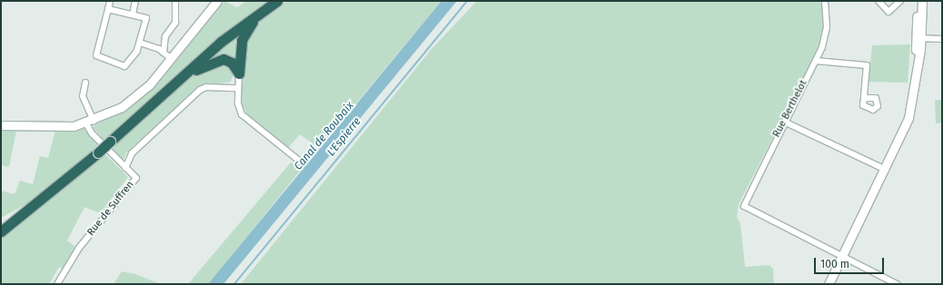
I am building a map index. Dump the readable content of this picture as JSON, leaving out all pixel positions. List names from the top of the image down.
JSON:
{
  "streets": {
    "street": ["Rue Berthelot", "Rue de Suffren"]
  },
  "water": ["Canal de Roubaix", "L'Espierre"],
  "scale_bar": "100 m"
}
